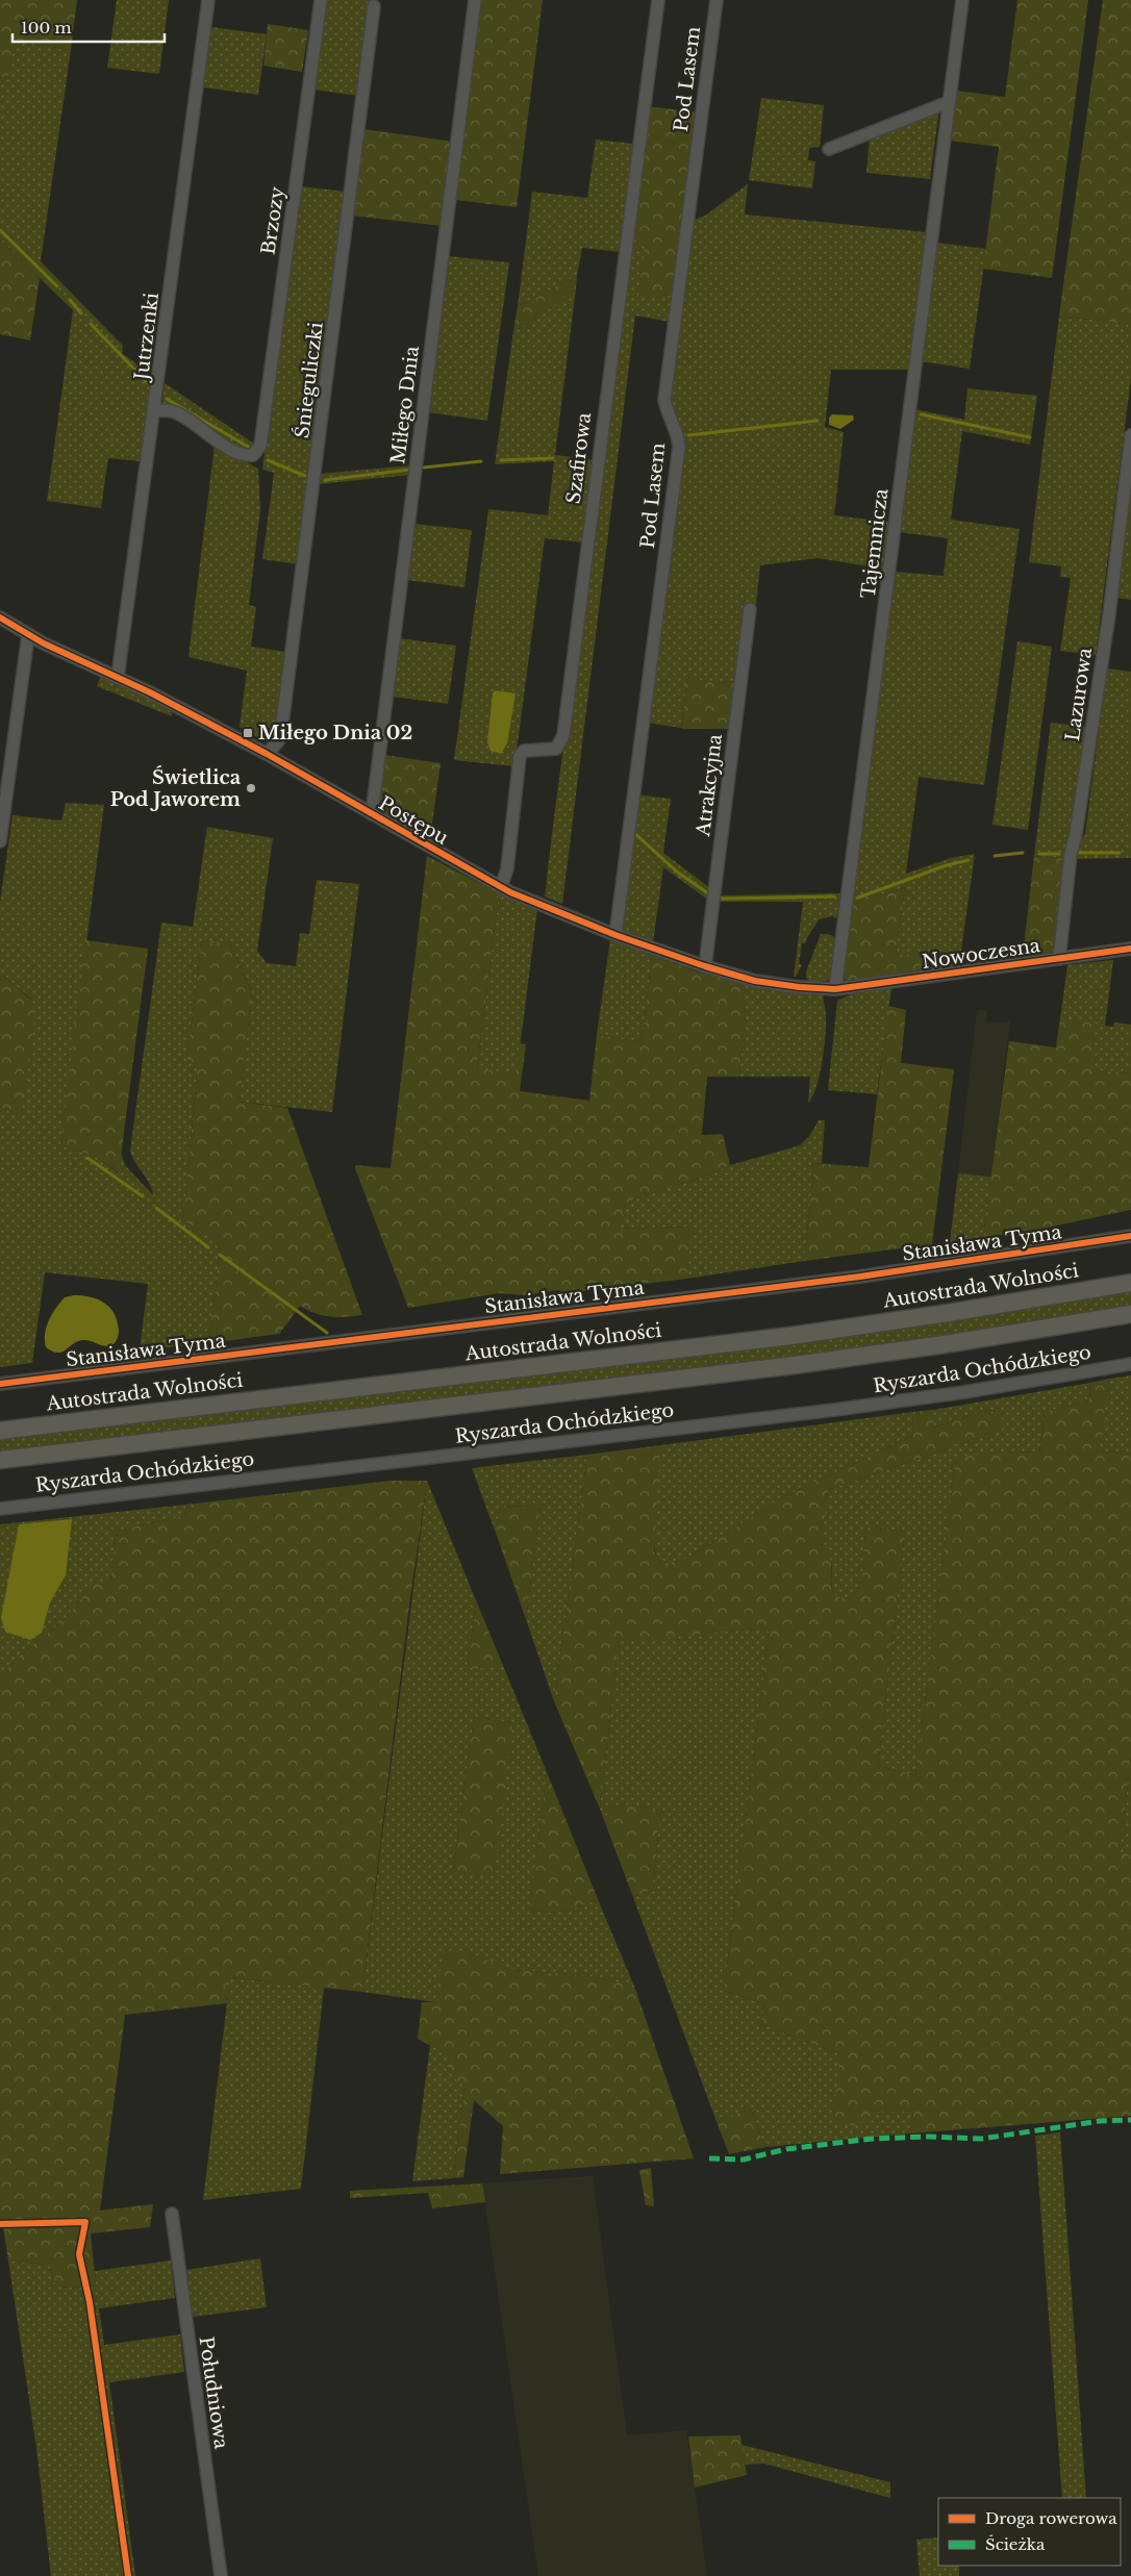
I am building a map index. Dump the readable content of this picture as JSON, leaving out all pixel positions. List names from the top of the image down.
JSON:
{
  "streets": {
    "highway": ["Autostrada Wolności"],
    "street": [
      "Pod Lasem",
      "Brzozy",
      "Jutrzenki",
      "Śnieguliczki",
      "Miłego Dnia",
      "Szafirowa",
      "Tajemnicza",
      "Lazurowa",
      "Atrakcyjna",
      "Postępu",
      "Nowoczesna",
      "Stanisława Tyma",
      "Ryszarda Ochódzkiego",
      "Południowa"
    ]
  },
  "crossings": [
    ["Pod Lasem", "Postępu"],
    ["Brzozy", "Jutrzenki"],
    ["Jutrzenki", "Postępu"],
    ["Śnieguliczki", "Postępu"],
    ["Miłego Dnia", "Postępu"],
    ["Szafirowa", "Postępu"],
    ["Tajemnicza", "Postępu"],
    ["Tajemnicza", "Nowoczesna"],
    ["Lazurowa", "Nowoczesna"],
    ["Atrakcyjna", "Postępu"],
    ["Postępu", "Nowoczesna"]
  ],
  "places": {
    "transit": ["Miłego Dnia 02"],
    "other": ["Świetlica Pod Jaworem"]
  },
  "legend": ["Droga rowerowa", "Ścieżka"],
  "scale_bar": "100 m"
}
